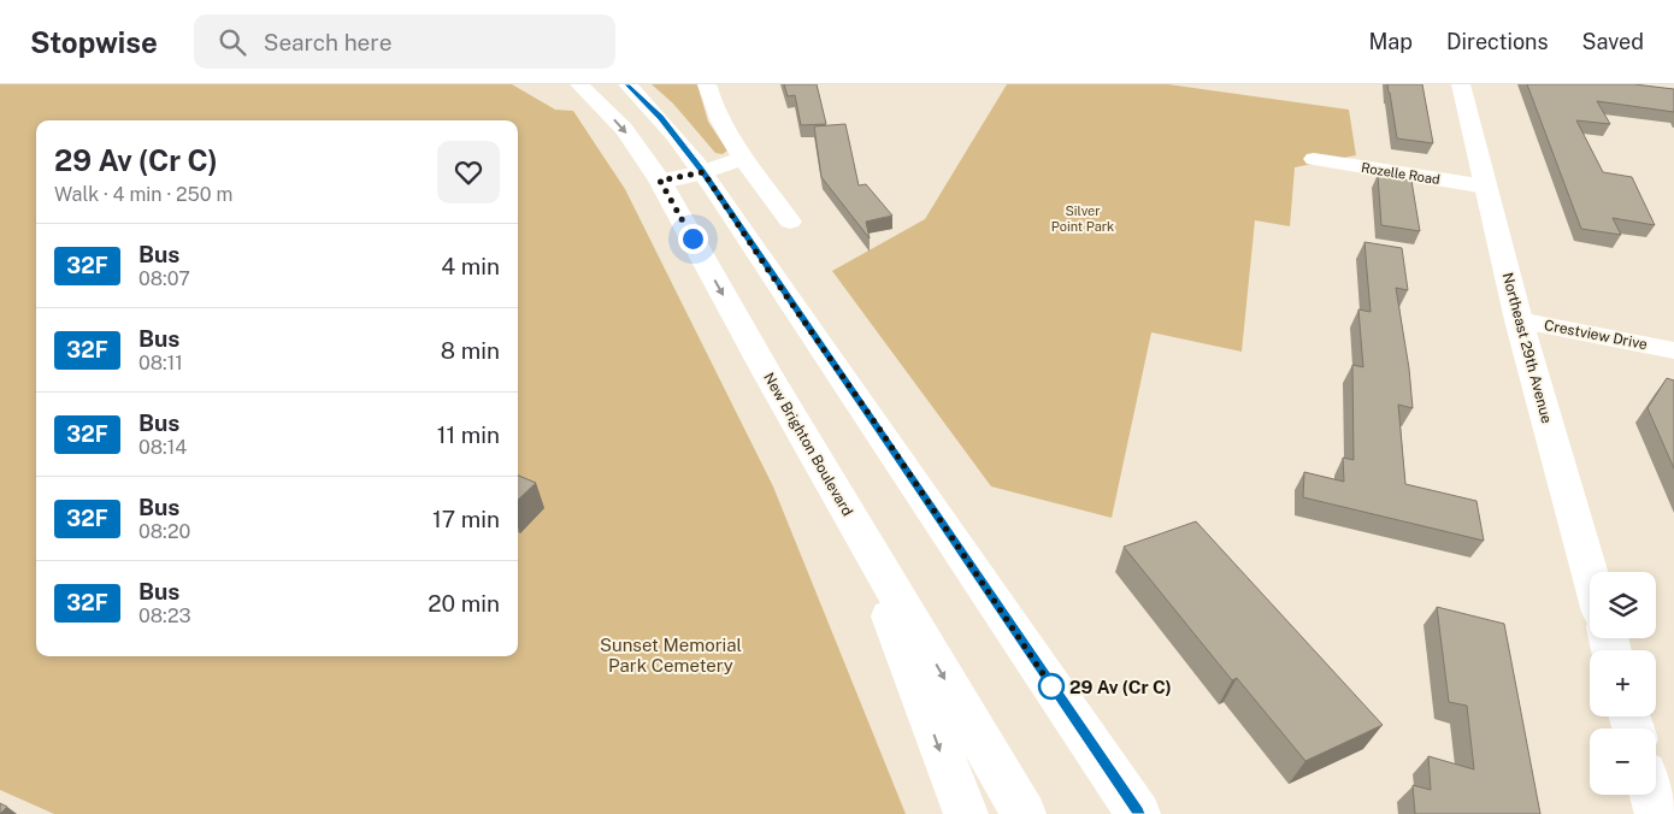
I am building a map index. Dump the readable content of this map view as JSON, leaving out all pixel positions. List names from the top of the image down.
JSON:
{
  "streets": {
    "main road": ["Northeast 29th Avenue", "New Brighton Boulevard"],
    "street": ["Rozelle Road", "Crestview Drive"]
  },
  "crossings": [
    ["Rozelle Road", "Northeast 29th Avenue"],
    ["Crestview Drive", "Northeast 29th Avenue"]
  ],
  "parks": ["Silver Point Park", "Sunset Memorial Park Cemetery"],
  "places": ["29 Av (Cr C)"],
  "lines": ["bus line 32F"],
  "page": {
    "header": "Stopwise",
    "search": "Search here",
    "nav": ["Map", "Directions", "Saved"],
    "heading": ["29 Av (Cr C)", "Walk · 4 min · 250 m"],
    "list": [
      {
        "mark": "32F",
        "name": "Bus",
        "note": "08:07",
        "value": "4 min"
      },
      {
        "mark": "32F",
        "name": "Bus",
        "note": "08:11",
        "value": "8 min"
      },
      {
        "mark": "32F",
        "name": "Bus",
        "note": "08:14",
        "value": "11 min"
      },
      {
        "mark": "32F",
        "name": "Bus",
        "note": "08:20",
        "value": "17 min"
      },
      {
        "mark": "32F",
        "name": "Bus",
        "note": "08:23",
        "value": "20 min"
      }
    ],
    "map_buttons": ["+", "−"]
  }
}
